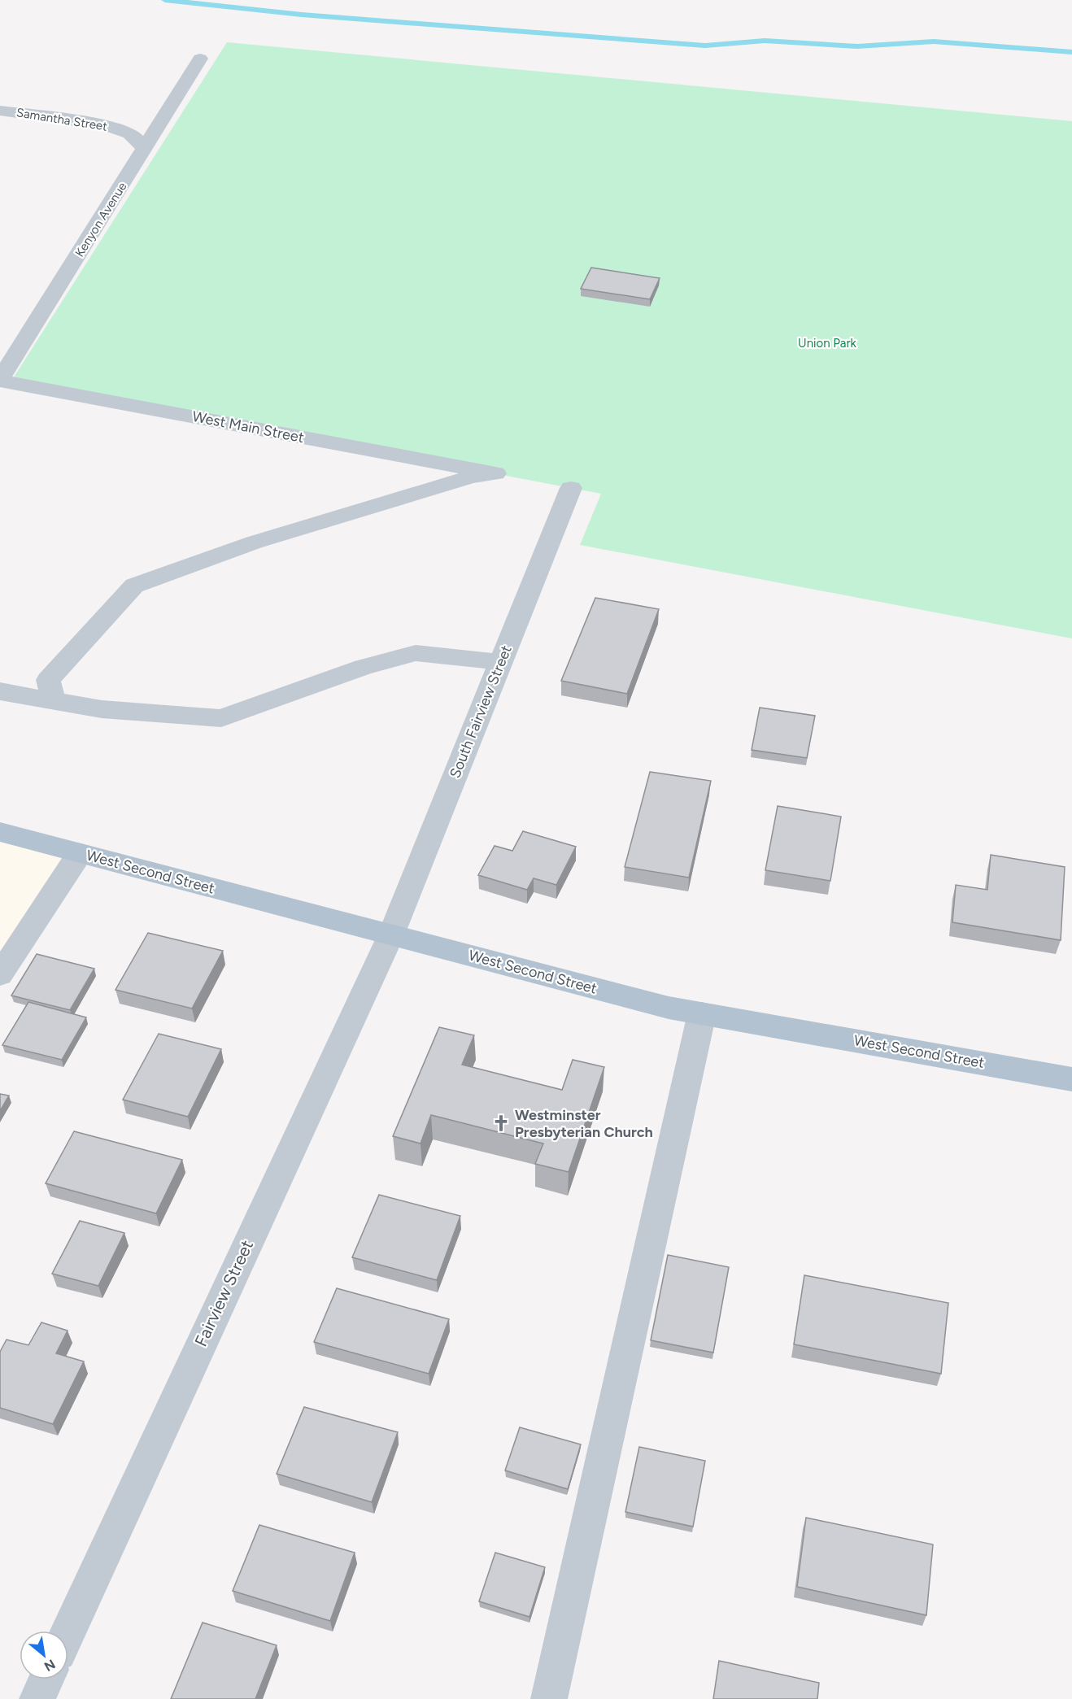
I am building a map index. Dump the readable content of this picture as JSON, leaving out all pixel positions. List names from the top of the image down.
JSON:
{
  "streets": {
    "main road": ["West Second Street"],
    "street": [
      "Samantha Street",
      "Kenyon Avenue",
      "West Main Street",
      "South Fairview Street",
      "Fairview Street"
    ]
  },
  "crossings": [
    ["Samantha Street", "Kenyon Avenue"],
    ["Kenyon Avenue", "West Main Street"],
    ["South Fairview Street", "West Second Street"],
    ["South Fairview Street", "Fairview Street"],
    ["West Second Street", "Fairview Street"]
  ],
  "parks": ["Union Park"],
  "places": {
    "church": ["Westminster Presbyterian Church"]
  },
  "north": "bottom right"
}
